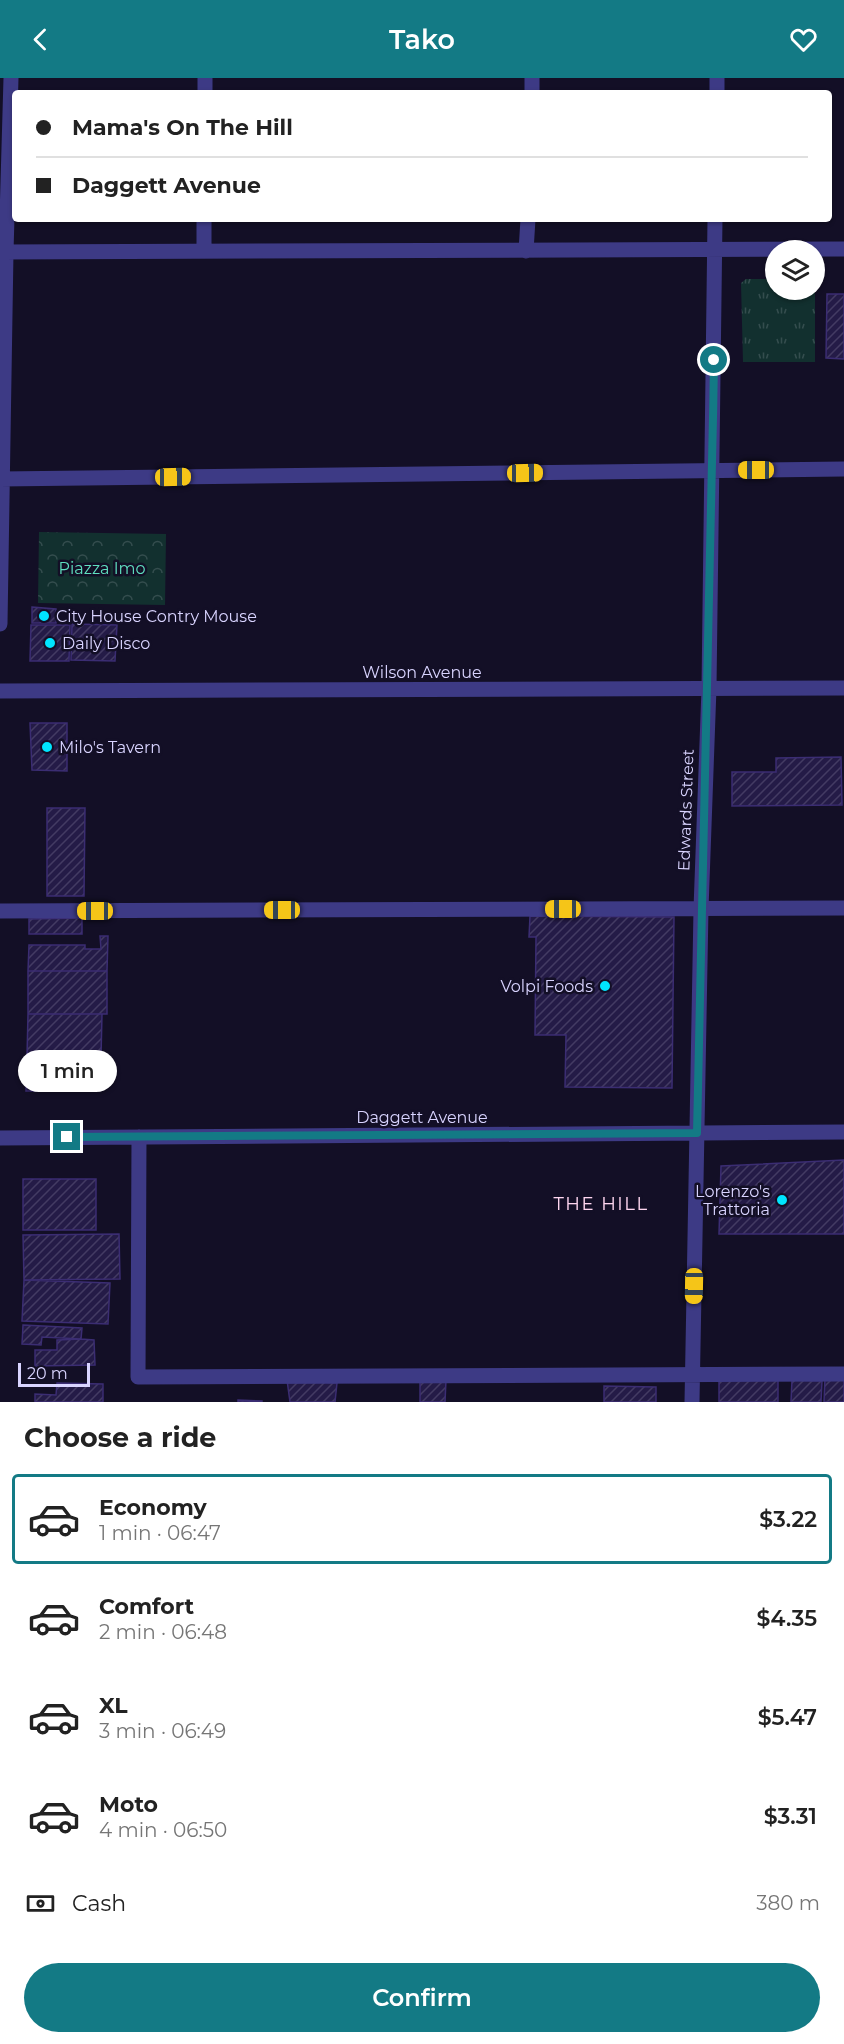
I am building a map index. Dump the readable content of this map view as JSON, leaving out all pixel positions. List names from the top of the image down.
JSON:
{
  "streets": {
    "street": ["Wilson Avenue", "Edwards Street", "Daggett Avenue"]
  },
  "crossings": [
    ["Wilson Avenue", "Edwards Street"],
    ["Edwards Street", "Daggett Avenue"]
  ],
  "districts": ["THE HILL"],
  "parks": ["Piazza Imo"],
  "places": [
    "City House Contry Mouse",
    "Daily Disco",
    "Milo's Tavern",
    "Volpi Foods",
    "Lorenzo's Trattoria"
  ],
  "scale_bar": "20 m",
  "page": {
    "header": "Tako",
    "banner": ["Mama's On The Hill", "Daggett Avenue"],
    "bubble": "1 min",
    "scale": "20 m",
    "heading": "Choose a ride",
    "list": [
      {
        "name": "Economy",
        "note": "1 min · 06:47",
        "value": "$3.22"
      },
      {
        "name": "Comfort",
        "note": "2 min · 06:48",
        "value": "$4.35"
      },
      {
        "name": "XL",
        "note": "3 min · 06:49",
        "value": "$5.47"
      },
      {
        "name": "Moto",
        "note": "4 min · 06:50",
        "value": "$3.31"
      }
    ],
    "pay": ["Cash", "380 m"],
    "buttons": "Confirm"
  }
}
